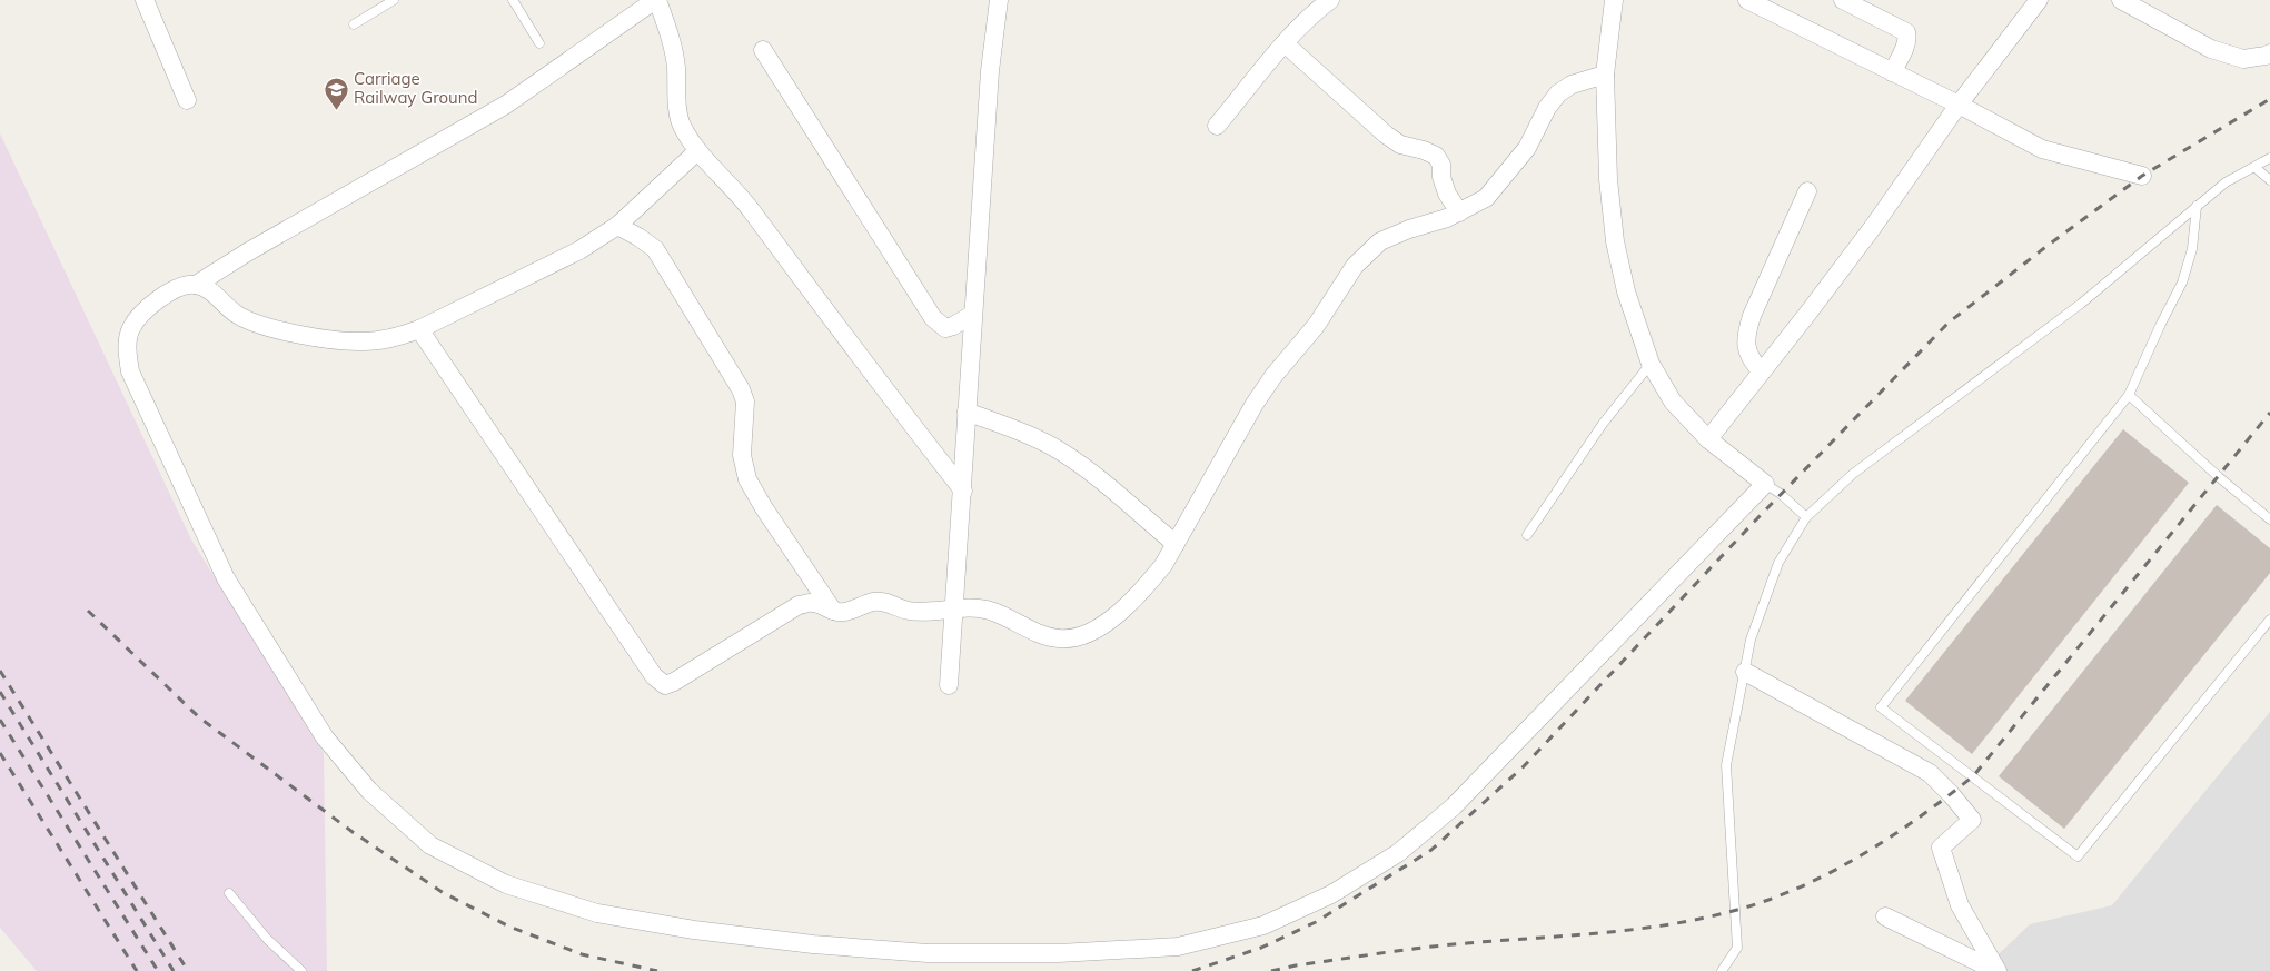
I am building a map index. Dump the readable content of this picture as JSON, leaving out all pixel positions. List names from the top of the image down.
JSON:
{
  "places": {
    "school or university": ["Carriage Railway Ground"]
  }
}
